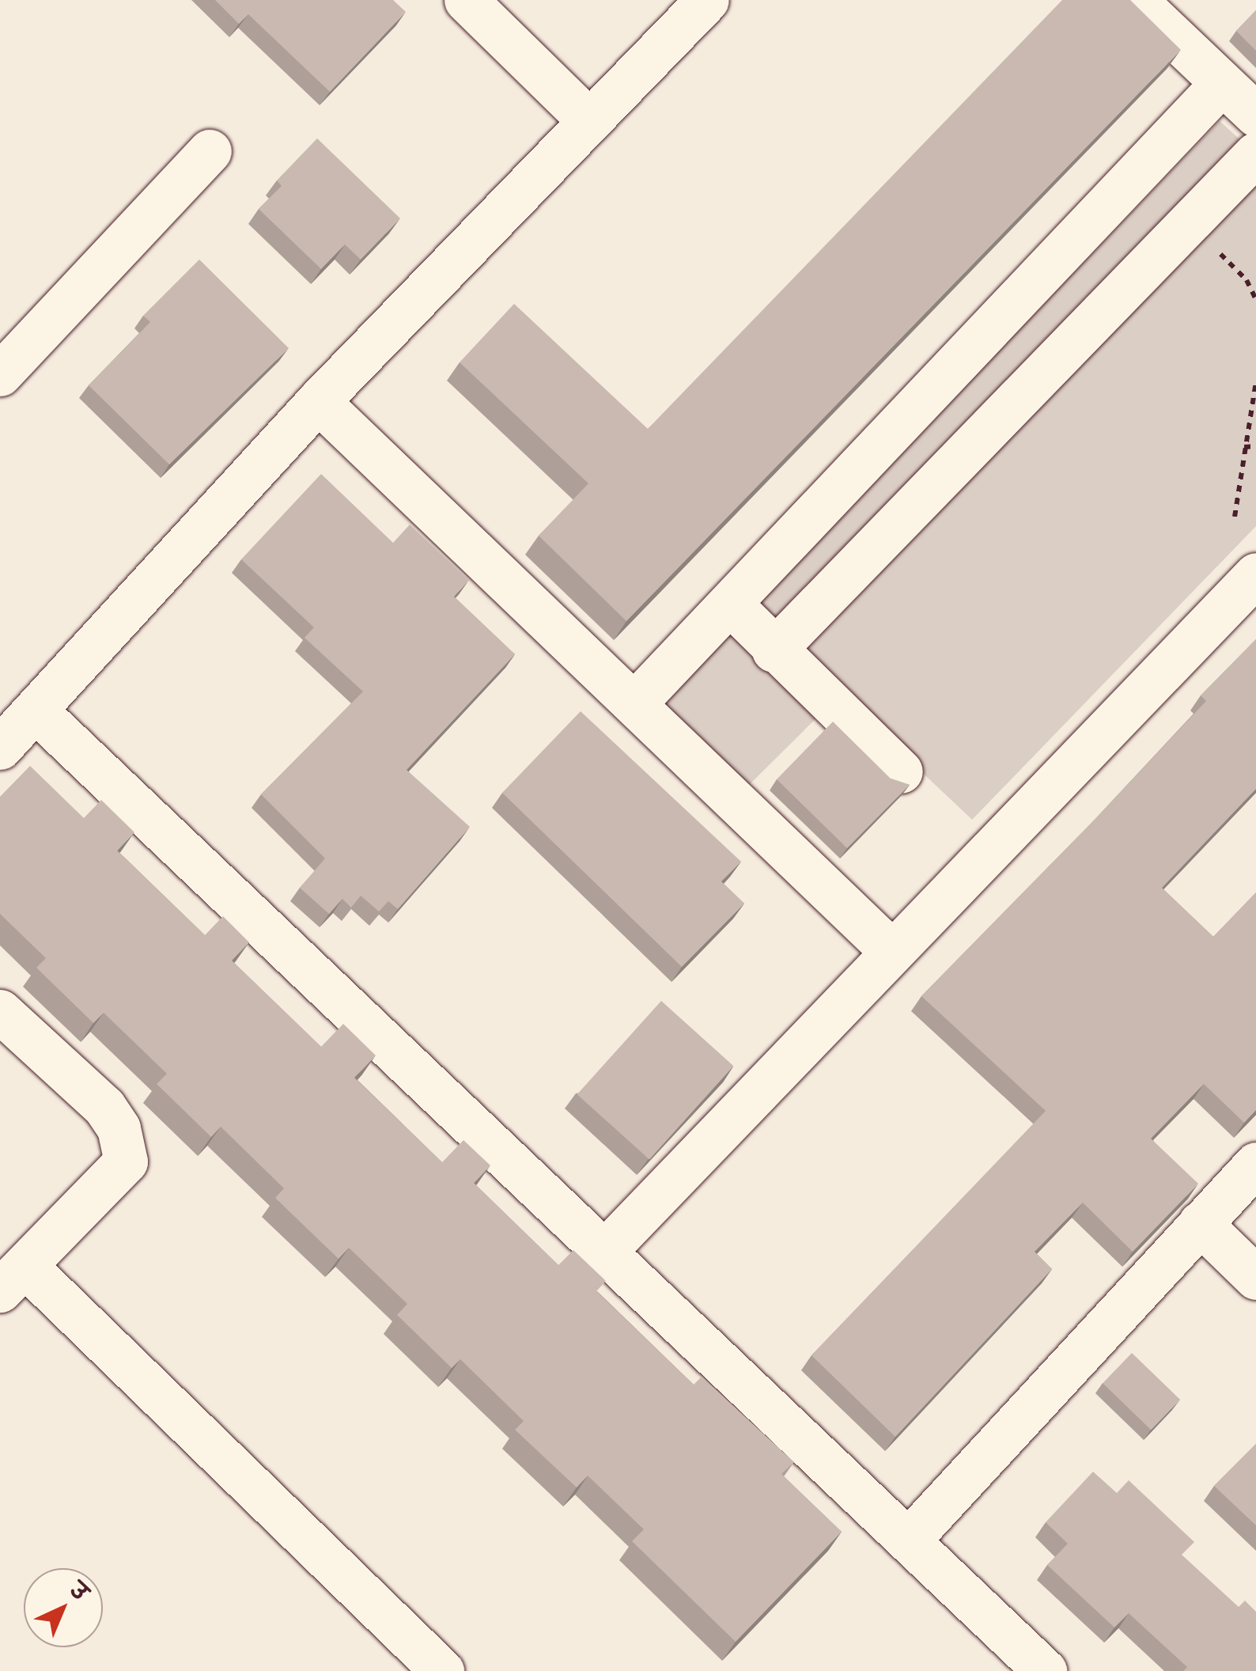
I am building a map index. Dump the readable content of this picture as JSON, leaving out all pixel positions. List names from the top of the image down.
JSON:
{
  "north": "top right"
}
